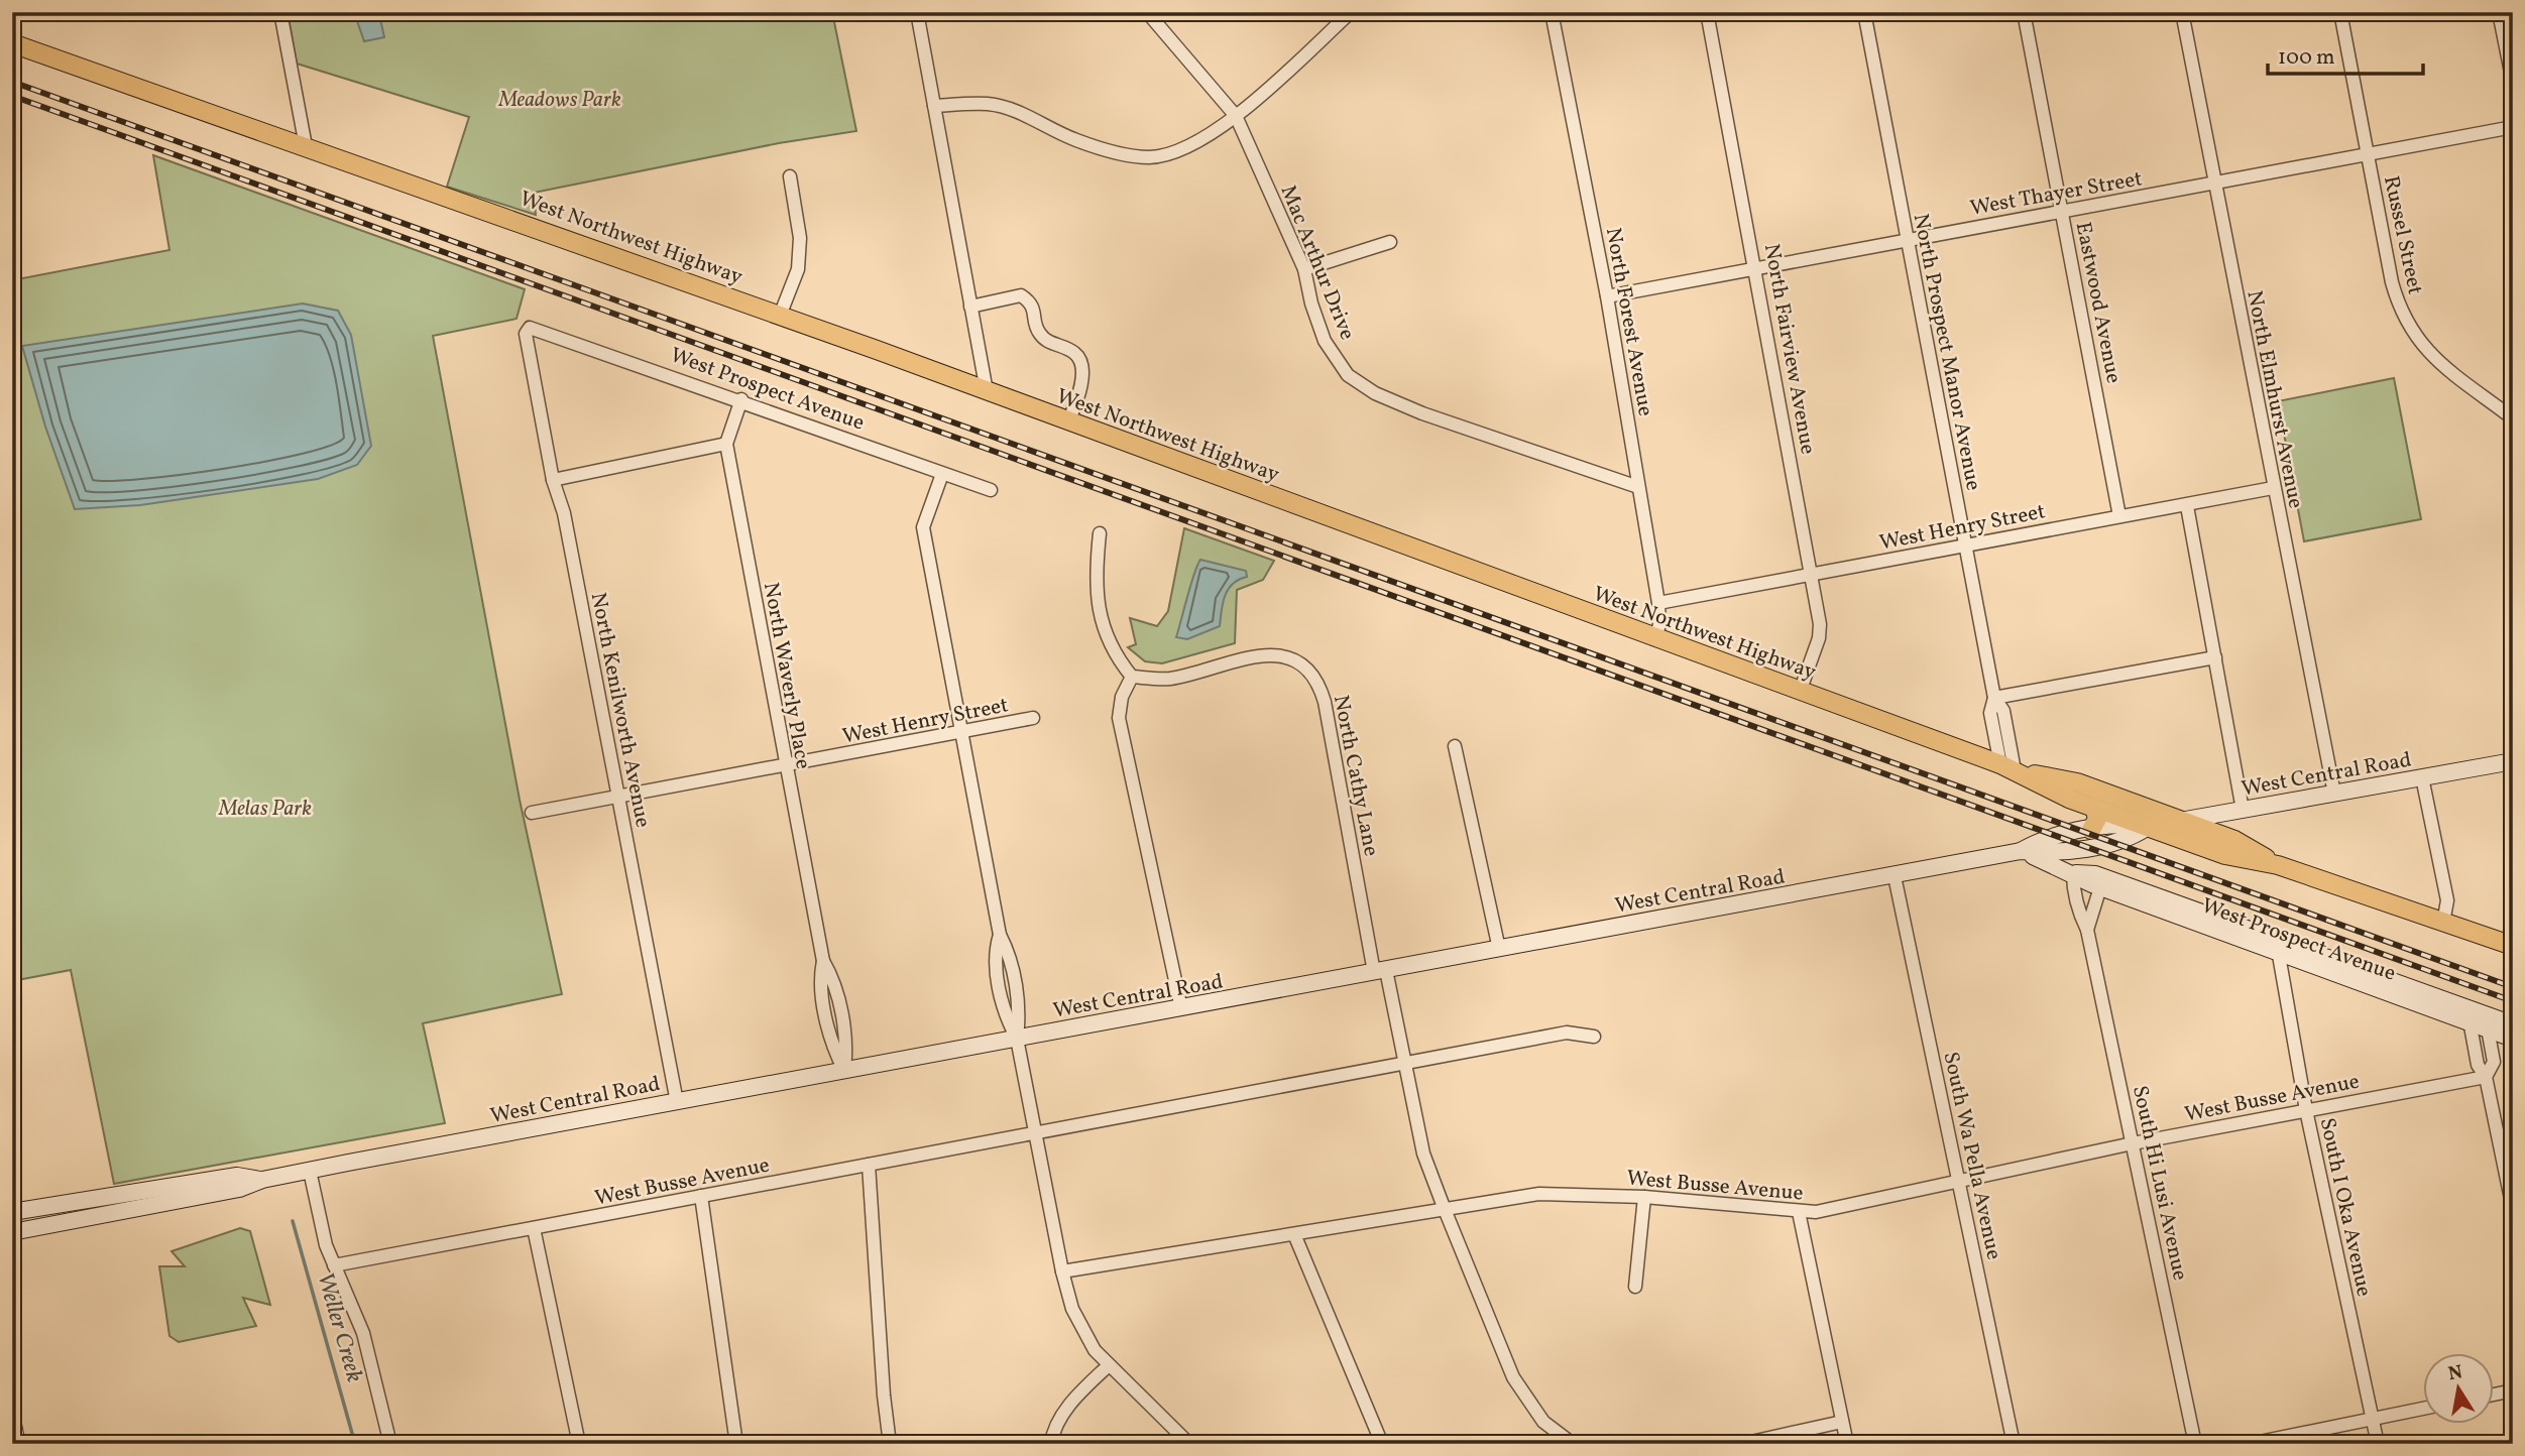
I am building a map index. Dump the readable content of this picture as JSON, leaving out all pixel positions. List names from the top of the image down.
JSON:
{
  "streets": {
    "main road": ["West Northwest Highway", "West Prospect Avenue", "West Central Road"],
    "street": [
      "West Thayer Street",
      "Russel Street",
      "Mac Arthur Drive",
      "Eastwood Avenue",
      "North Forest Avenue",
      "North Fairview Avenue",
      "North Prospect Manor Avenue",
      "North Elmhurst Avenue",
      "West Henry Street",
      "North Waverly Place",
      "North Kenilworth Avenue",
      "North Cathy Lane",
      "West Busse Avenue",
      "South Wa Pella Avenue",
      "South Hi Lusi Avenue",
      "South I Oka Avenue"
    ]
  },
  "crossings": [
    ["West Thayer Street", "Russel Street"],
    ["West Thayer Street", "Eastwood Avenue"],
    ["West Thayer Street", "North Forest Avenue"],
    ["West Thayer Street", "North Fairview Avenue"],
    ["West Thayer Street", "North Prospect Manor Avenue"],
    ["West Thayer Street", "North Elmhurst Avenue"],
    ["West Northwest Highway", "North Forest Avenue"],
    ["West Northwest Highway", "North Fairview Avenue"],
    ["West Northwest Highway", "North Prospect Manor Avenue"],
    ["West Northwest Highway", "West Central Road"],
    ["Mac Arthur Drive", "North Forest Avenue"],
    ["Eastwood Avenue", "West Henry Street"],
    ["North Forest Avenue", "West Henry Street"],
    ["North Fairview Avenue", "West Henry Street"],
    ["North Prospect Manor Avenue", "West Henry Street"],
    ["West Prospect Avenue", "North Waverly Place"],
    ["West Prospect Avenue", "North Kenilworth Avenue"],
    ["West Prospect Avenue", "West Central Road"],
    ["West Prospect Avenue", "South Hi Lusi Avenue"],
    ["West Prospect Avenue", "South I Oka Avenue"],
    ["North Elmhurst Avenue", "West Henry Street"],
    ["North Elmhurst Avenue", "West Central Road"],
    ["West Henry Street", "North Waverly Place"],
    ["West Henry Street", "North Kenilworth Avenue"],
    ["North Waverly Place", "West Central Road"],
    ["North Kenilworth Avenue", "West Central Road"],
    ["West Central Road", "North Cathy Lane"],
    ["West Central Road", "South Wa Pella Avenue"],
    ["North Cathy Lane", "West Busse Avenue"],
    ["West Busse Avenue", "South Wa Pella Avenue"],
    ["West Busse Avenue", "South Hi Lusi Avenue"],
    ["West Busse Avenue", "South I Oka Avenue"]
  ],
  "water": ["Weller Creek"],
  "parks": ["Meadows Park", "Melas Park"],
  "scale_bar": "100 m",
  "north": "top"
}
